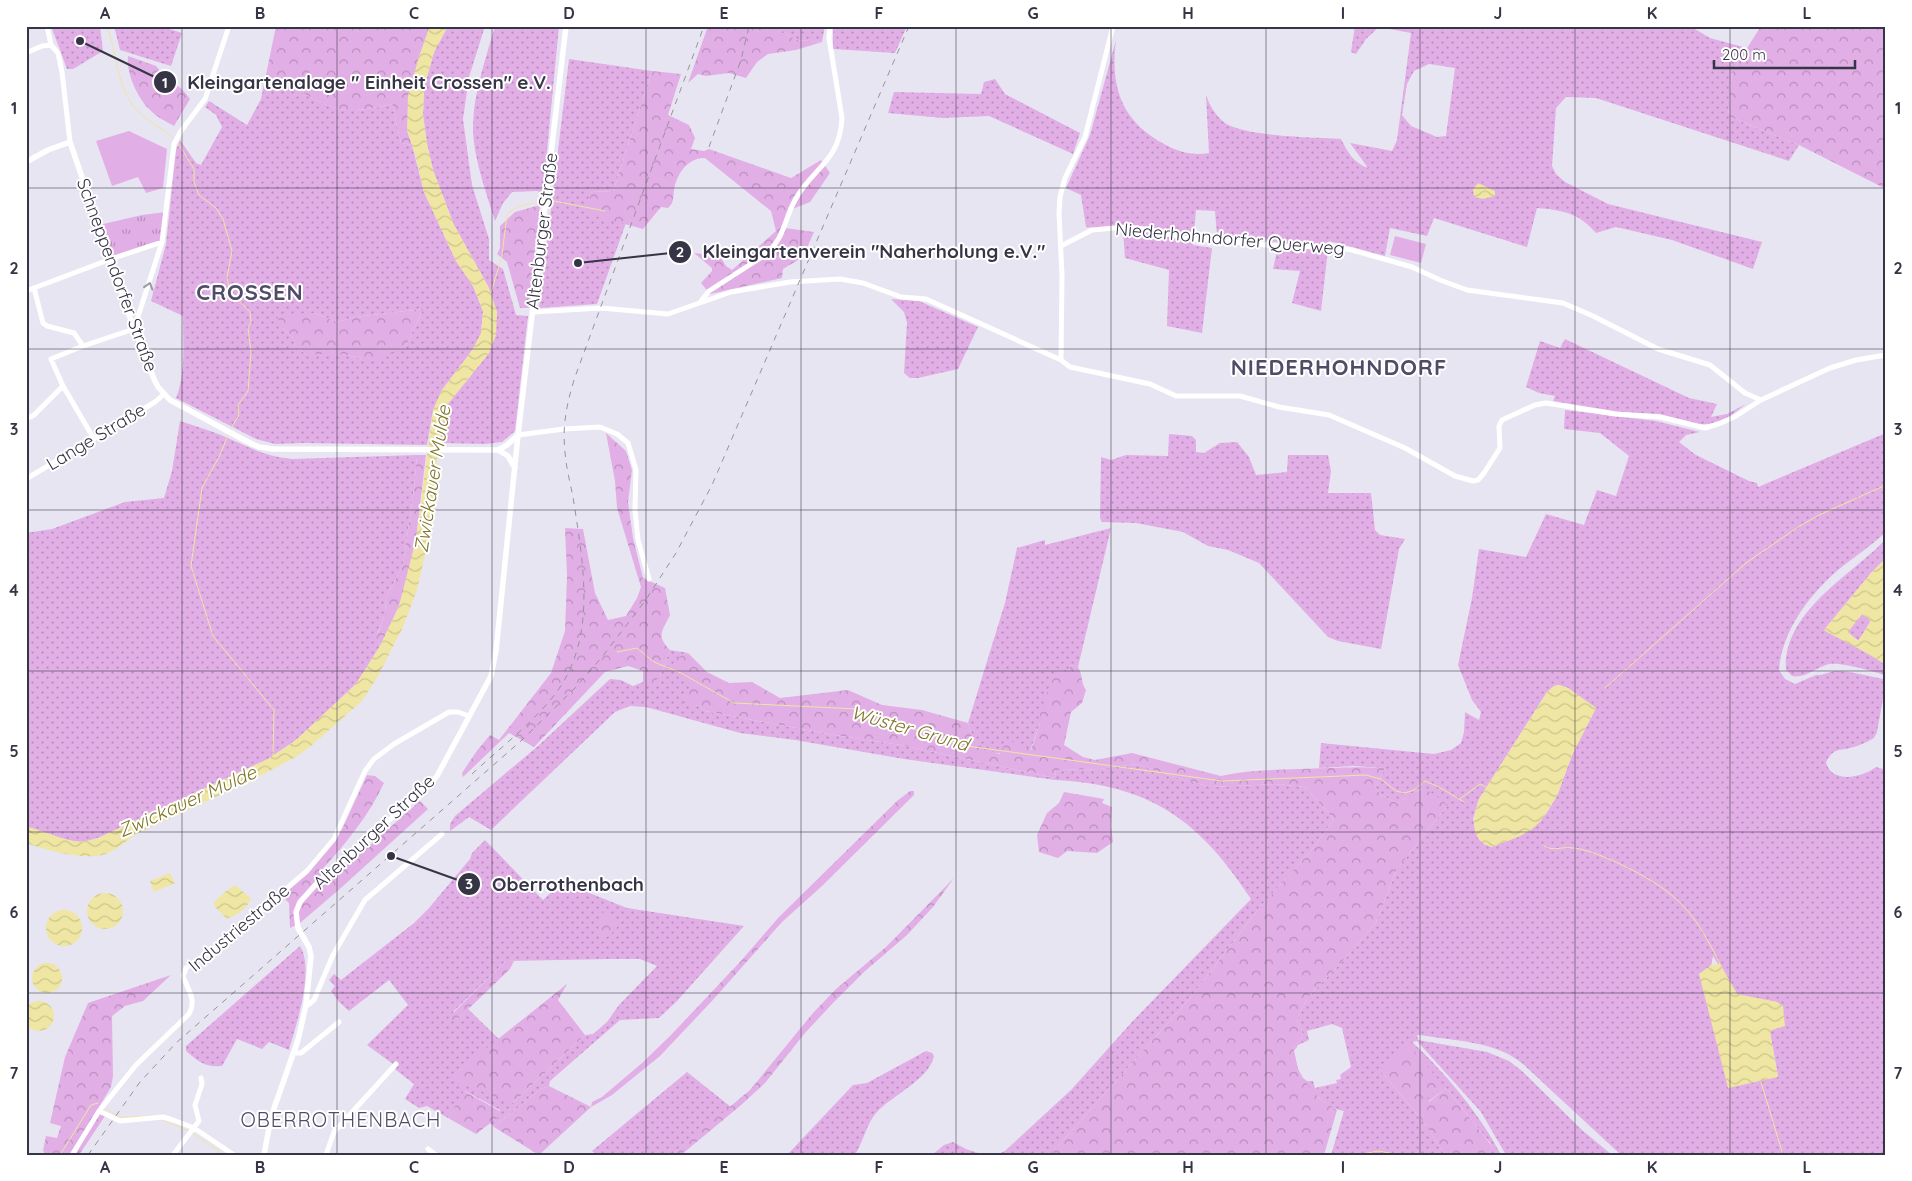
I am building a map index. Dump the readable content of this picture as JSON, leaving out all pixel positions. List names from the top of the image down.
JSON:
{
  "streets": {
    "street": [
      "Altenburger Straße",
      "Niederhohndorfer Querweg",
      "Schneppendorfer Straße",
      "Lange Straße",
      "Industriestraße"
    ]
  },
  "crossings": [
    ["Altenburger Straße", "Industriestraße"],
    ["Schneppendorfer Straße", "Lange Straße"]
  ],
  "districts": ["CROSSEN", "NIEDERHOHNDORF", "OBERROTHENBACH"],
  "water": ["Zwickauer Mulde", "Wüster Grund"],
  "places": ["Kleingartenalage \" Einheit Crossen\" e.V.", "Kleingartenverein \"Naherholung e.V.\"", "Oberrothenbach"],
  "scale_bar": "200 m",
  "grid": {
    "columns": [
      "A",
      "B",
      "C",
      "D",
      "E",
      "F",
      "G",
      "H",
      "I",
      "J",
      "K",
      "L"
    ],
    "rows": [
      "1",
      "2",
      "3",
      "4",
      "5",
      "6",
      "7"
    ]
  }
}
